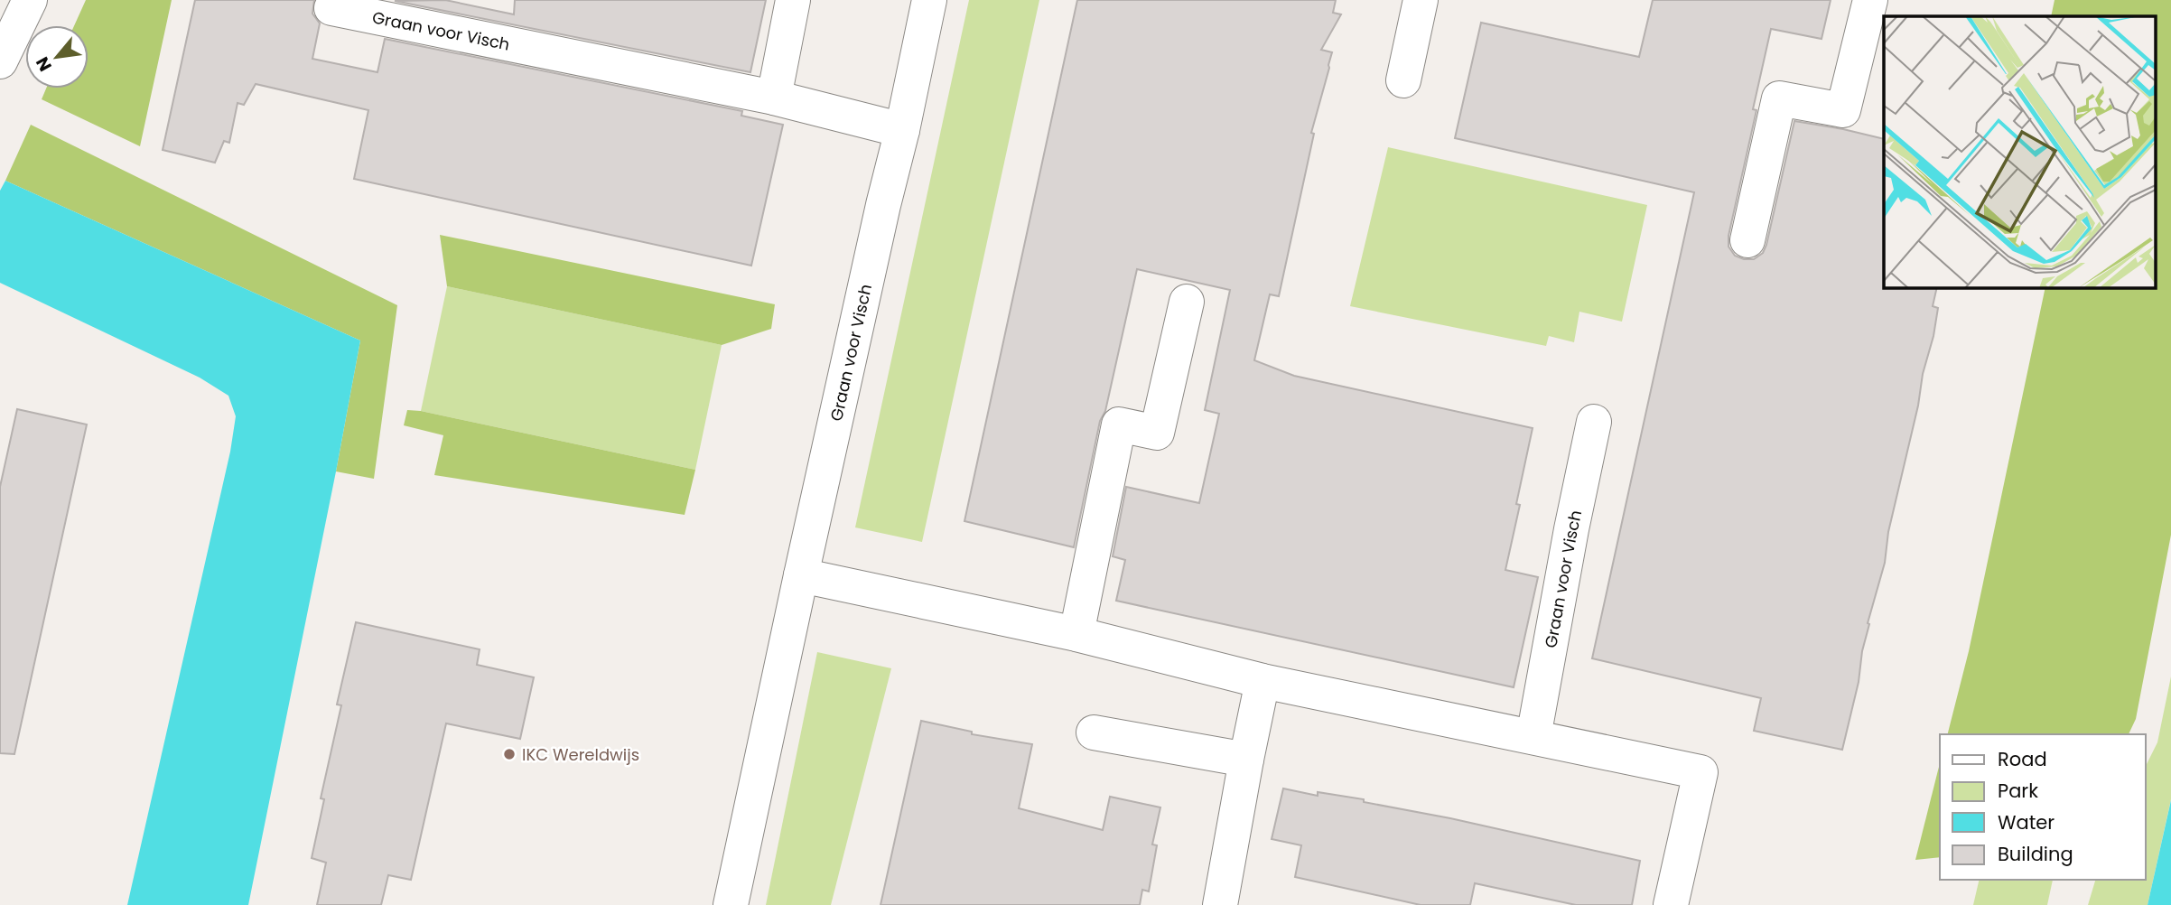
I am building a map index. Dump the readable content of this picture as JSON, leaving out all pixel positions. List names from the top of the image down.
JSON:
{
  "streets": {
    "street": ["Graan voor Visch"]
  },
  "places": ["IKC Wereldwijs"],
  "legend": [
    "Road",
    "Park",
    "Water",
    "Building"
  ],
  "north": "bottom left"
}
